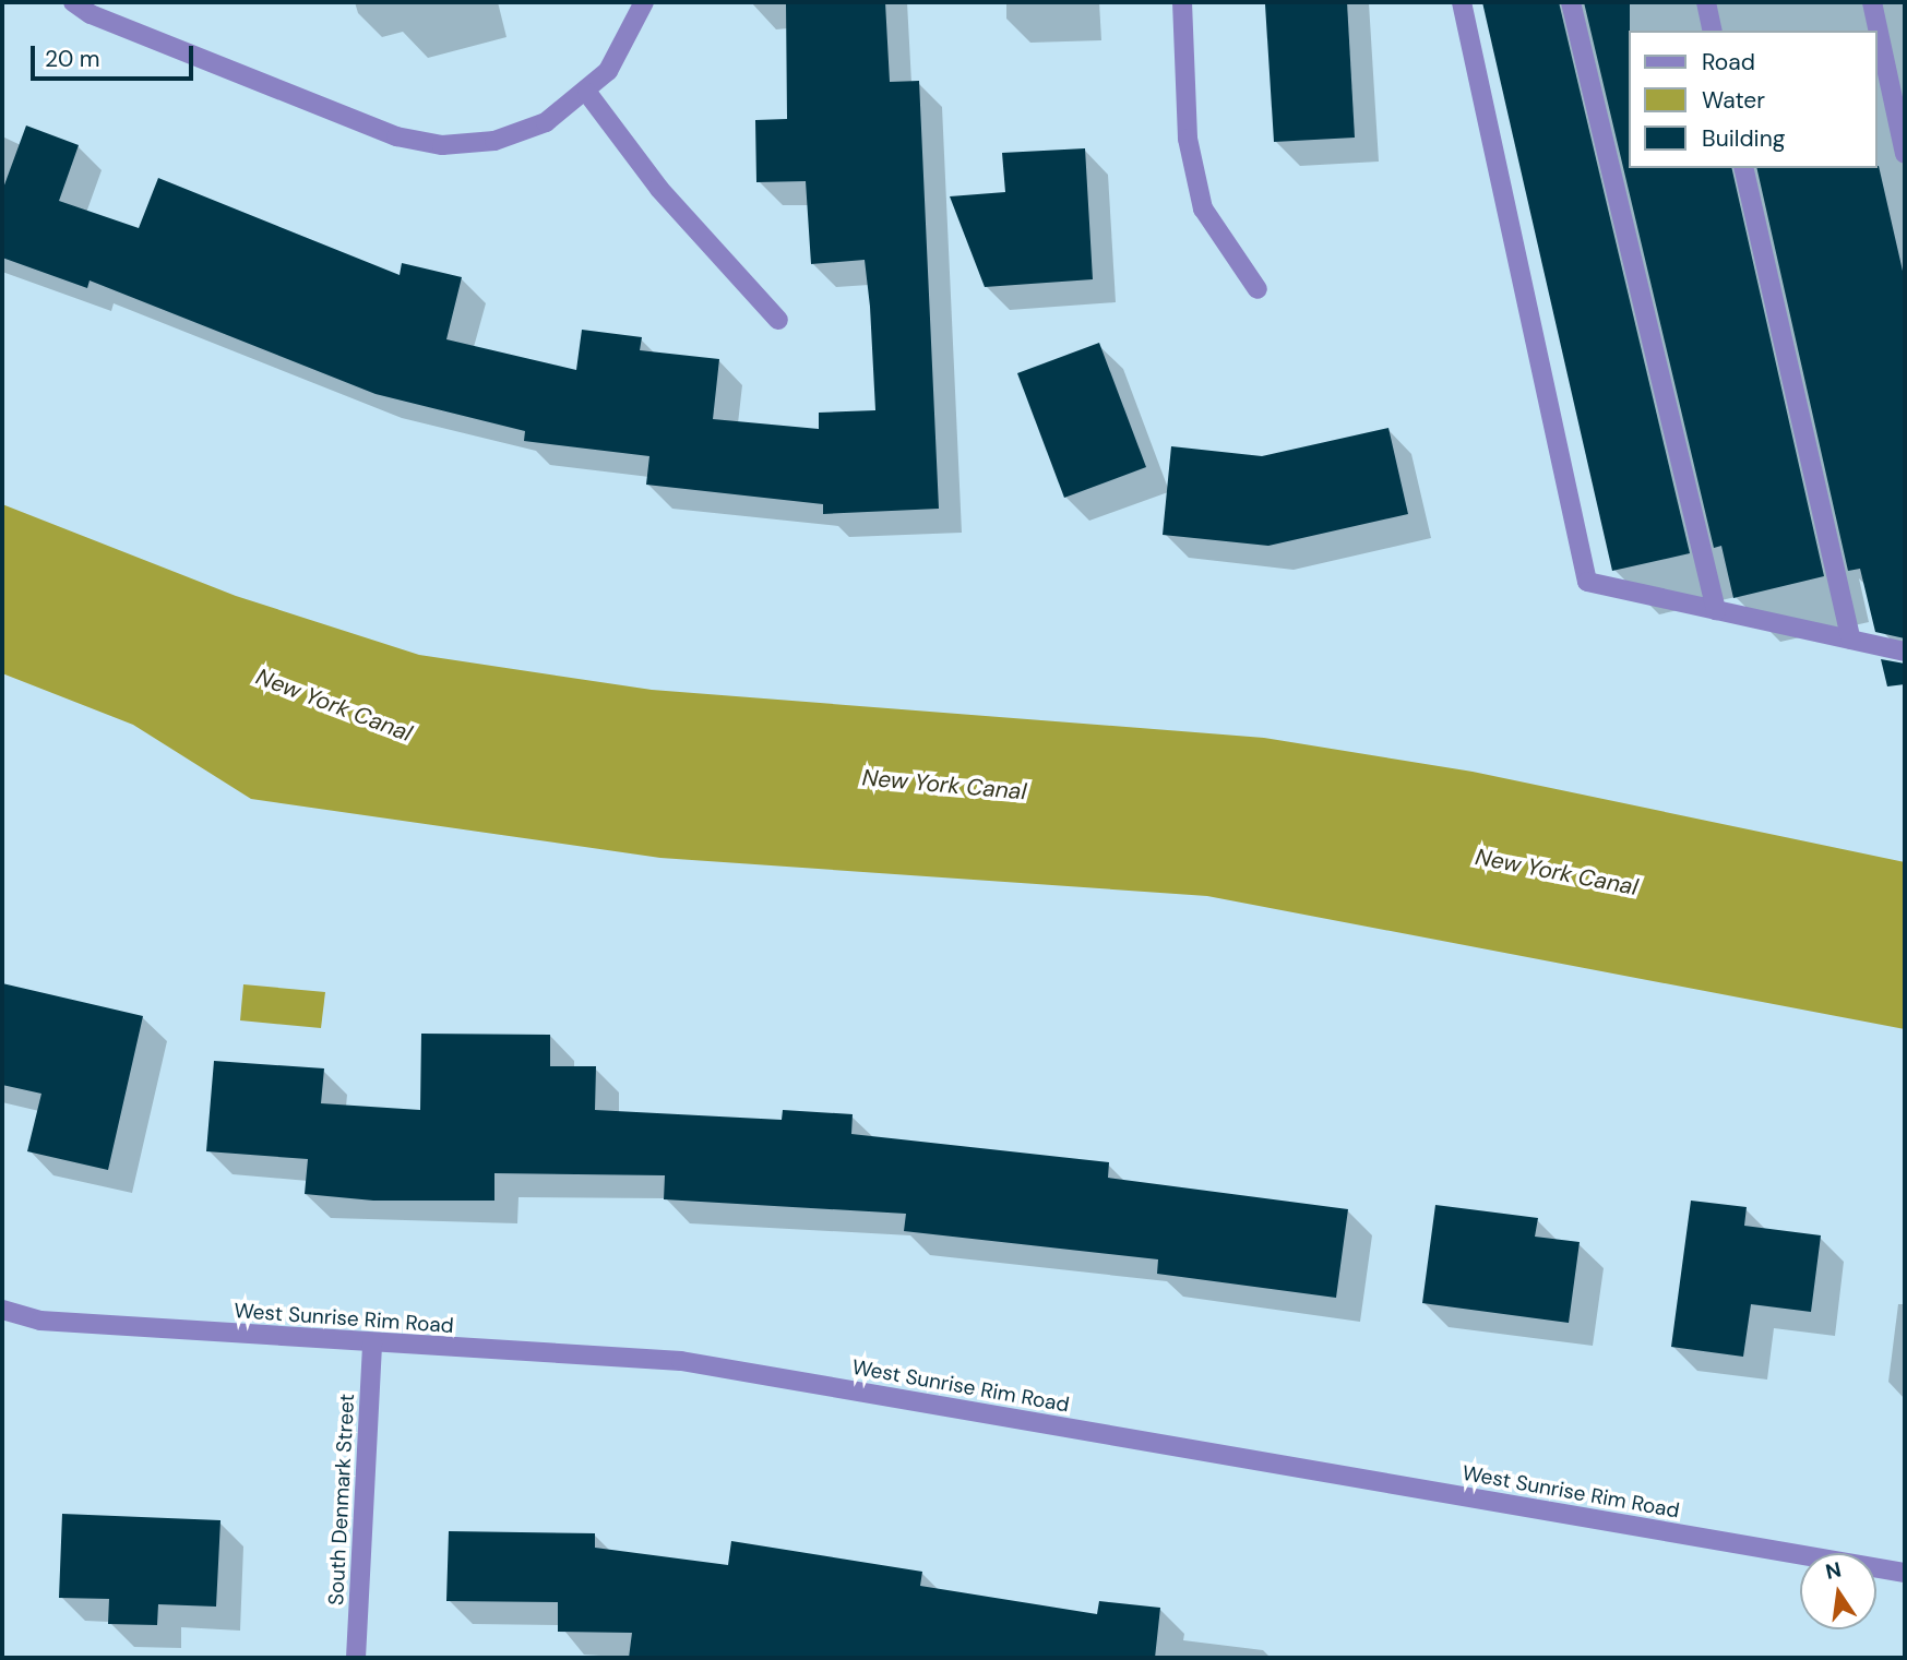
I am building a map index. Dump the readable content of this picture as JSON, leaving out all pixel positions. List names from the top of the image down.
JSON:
{
  "streets": {
    "street": ["West Sunrise Rim Road", "South Denmark Street"]
  },
  "crossings": [
    ["West Sunrise Rim Road", "South Denmark Street"]
  ],
  "water": ["New York Canal"],
  "legend": ["Road", "Water", "Building"],
  "scale_bar": "20 m",
  "north": "top"
}
